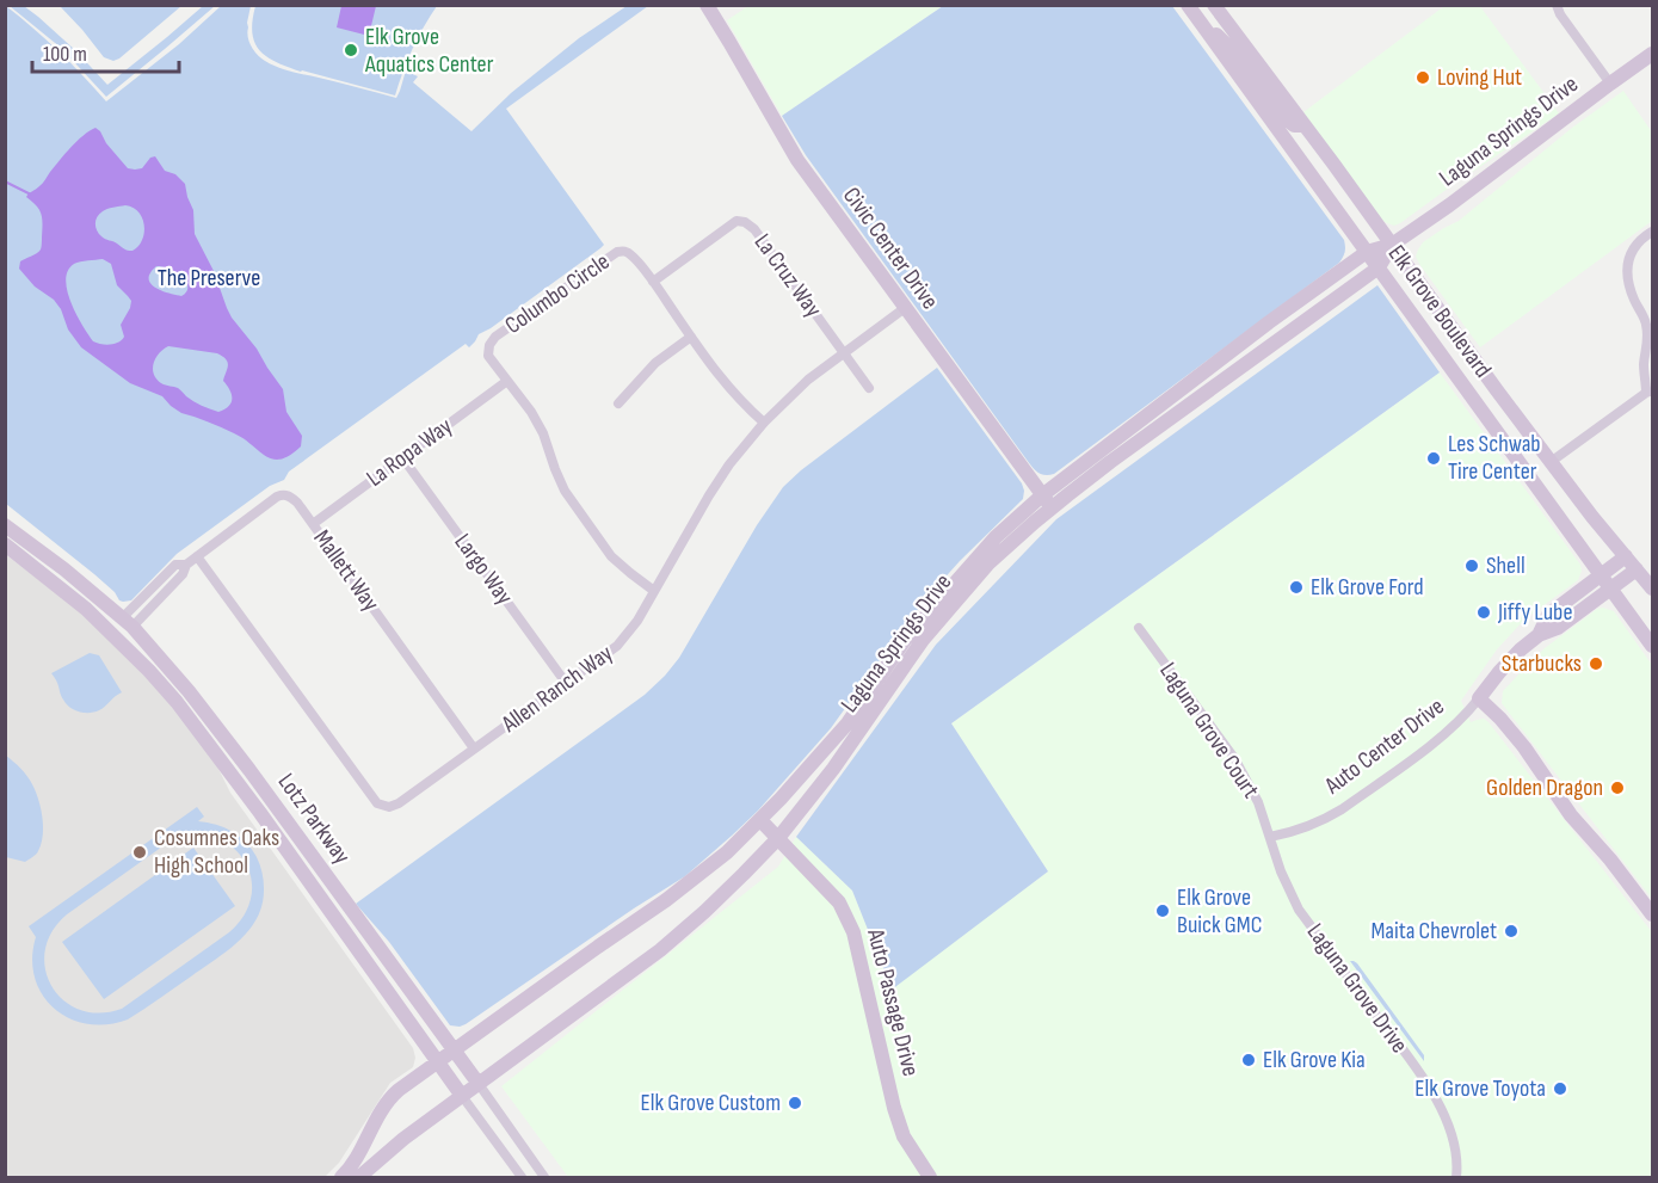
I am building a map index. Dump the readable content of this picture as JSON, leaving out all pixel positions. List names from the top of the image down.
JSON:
{
  "streets": {
    "street": [
      "Laguna Springs Drive",
      "Civic Center Drive",
      "La Cruz Way",
      "Columbo Circle",
      "Elk Grove Boulevard",
      "La Ropa Way",
      "Largo Way",
      "Mallett Way",
      "Allen Ranch Way",
      "Laguna Grove Court",
      "Auto Center Drive",
      "Lotz Parkway",
      "Laguna Grove Drive",
      "Auto Passage Drive"
    ]
  },
  "crossings": [
    ["Laguna Springs Drive", "Civic Center Drive"],
    ["Laguna Springs Drive", "Elk Grove Boulevard"],
    ["Laguna Springs Drive", "Lotz Parkway"],
    ["Laguna Springs Drive", "Auto Passage Drive"],
    ["Civic Center Drive", "Allen Ranch Way"],
    ["La Cruz Way", "Columbo Circle"],
    ["La Cruz Way", "Allen Ranch Way"],
    ["Columbo Circle", "La Ropa Way"],
    ["Columbo Circle", "Allen Ranch Way"],
    ["Elk Grove Boulevard", "Auto Center Drive"],
    ["La Ropa Way", "Largo Way"],
    ["La Ropa Way", "Mallett Way"],
    ["Largo Way", "Allen Ranch Way"],
    ["Mallett Way", "Allen Ranch Way"],
    ["Mallett Way", "Lotz Parkway"],
    ["Laguna Grove Court", "Auto Center Drive"],
    ["Laguna Grove Court", "Laguna Grove Drive"],
    ["Auto Center Drive", "Laguna Grove Drive"]
  ],
  "parks": ["The Preserve"],
  "places": [
    "Elk Grove Aquatics Center",
    "Loving Hut",
    "Les Schwab Tire Center",
    "Shell",
    "Elk Grove Ford",
    "Jiffy Lube",
    "Starbucks",
    "Golden Dragon",
    "Cosumnes Oaks High School",
    "Elk Grove Buick GMC",
    "Maita Chevrolet",
    "Elk Grove Kia",
    "Elk Grove Toyota",
    "Elk Grove Custom"
  ],
  "scale_bar": "100 m"
}
